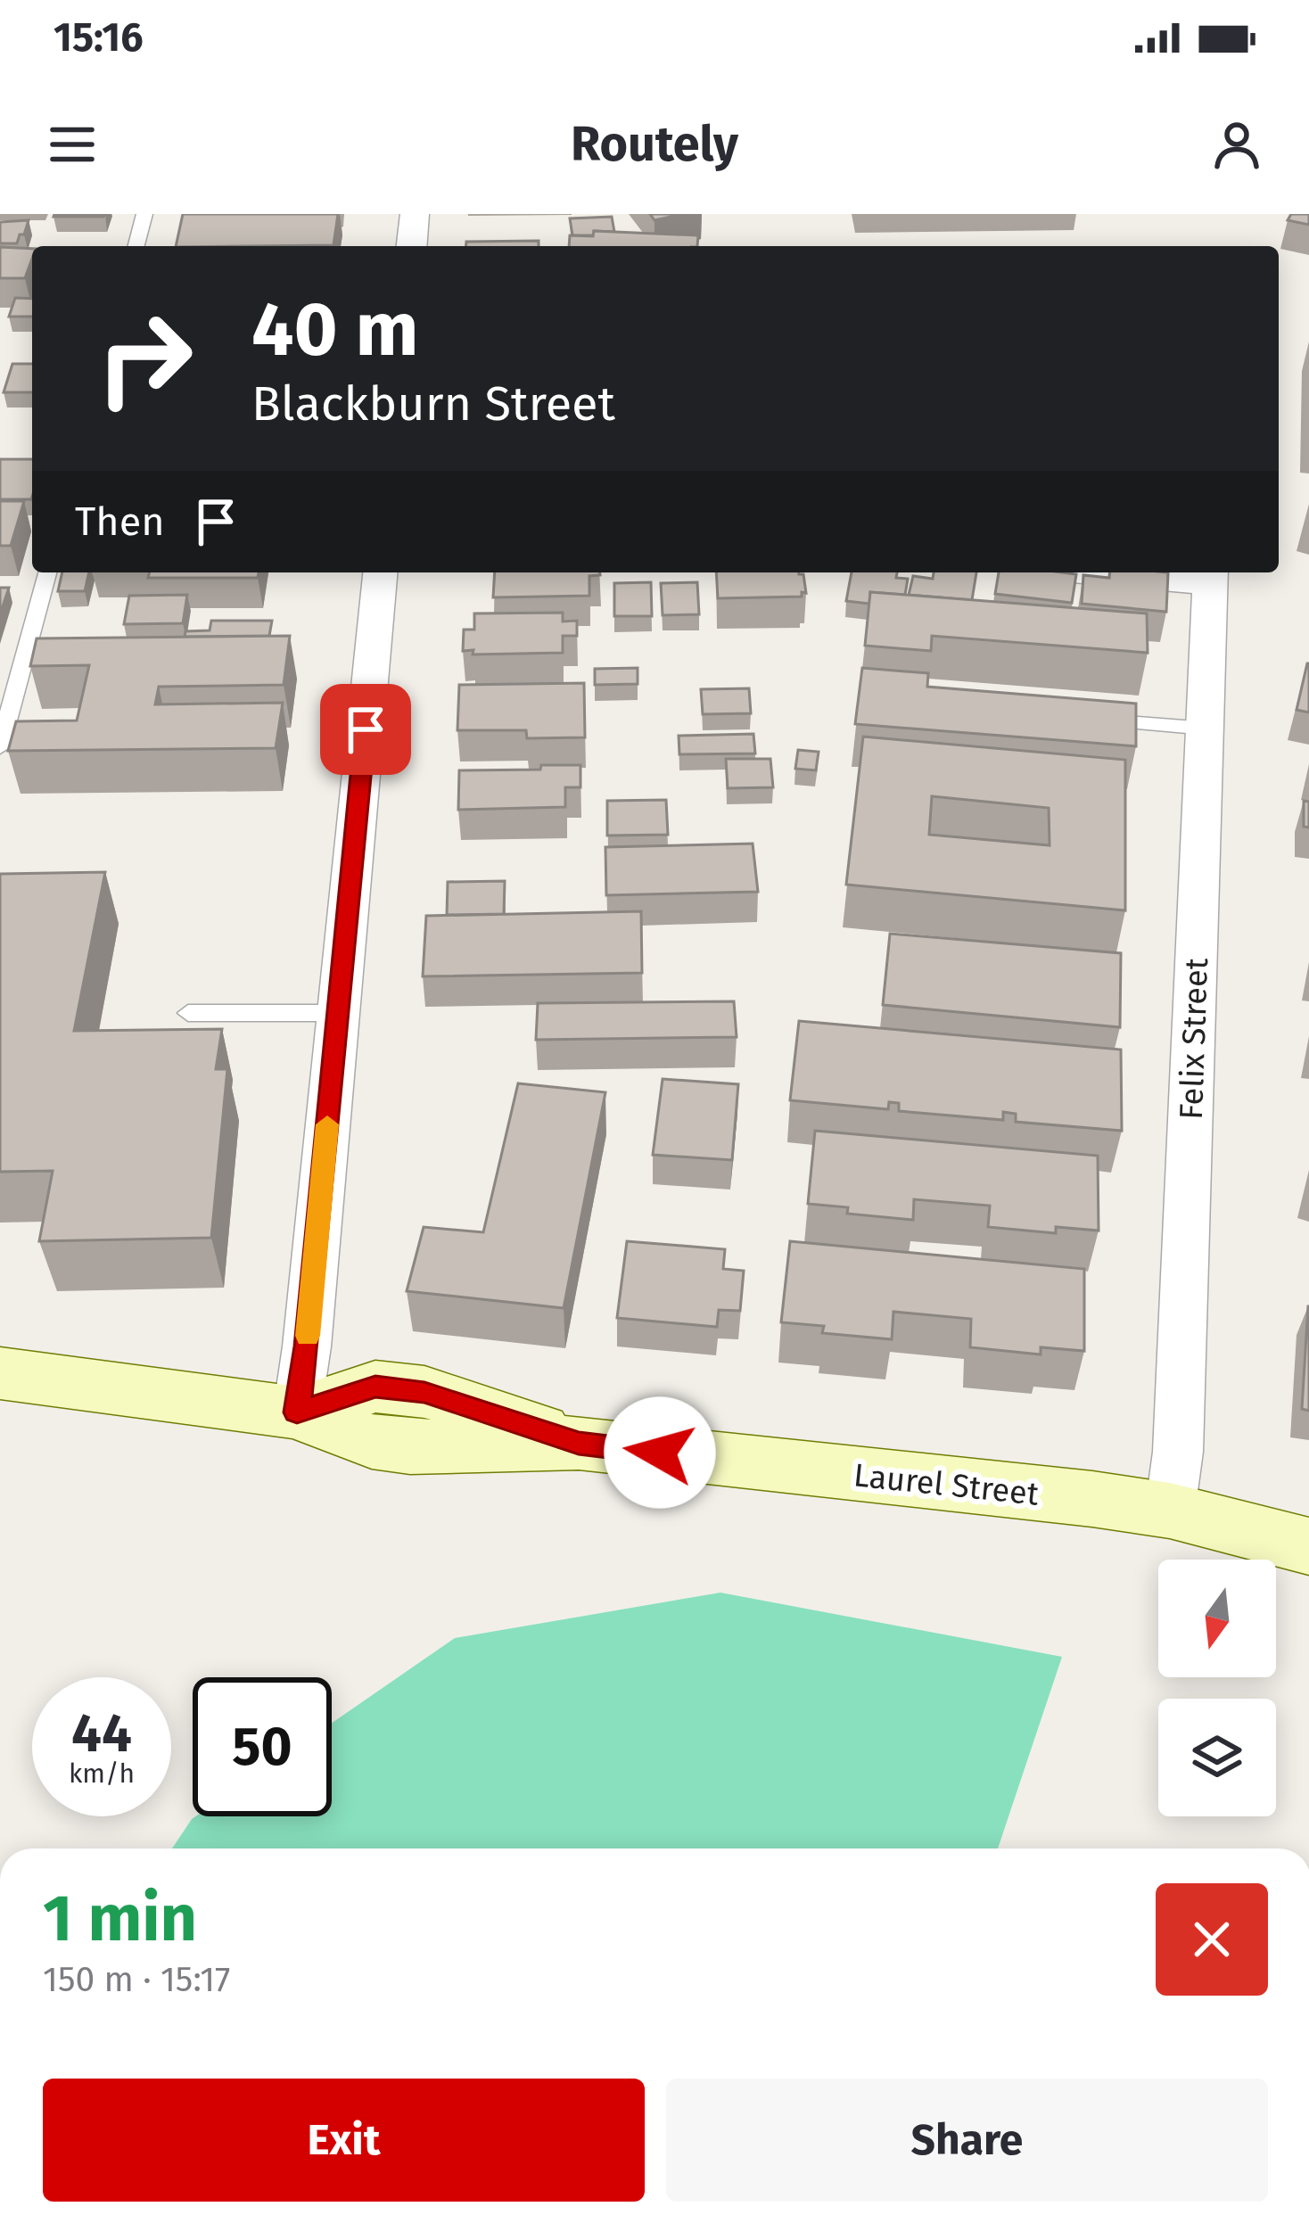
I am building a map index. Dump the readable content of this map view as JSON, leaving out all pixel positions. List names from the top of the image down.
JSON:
{
  "streets": {
    "main road": ["Laurel Street"],
    "street": ["Felix Street"]
  },
  "crossings": [
    ["Felix Street", "Laurel Street"]
  ],
  "north": "bottom",
  "page": {
    "status": "15:16",
    "header": "Routely",
    "turn": ["40 m", "Blackburn Street"],
    "then": "Then",
    "speed": "44 km/h",
    "limit": "50",
    "heading": ["1 min", "150 m · 15:17"],
    "buttons": ["Exit", "Share"]
  }
}
